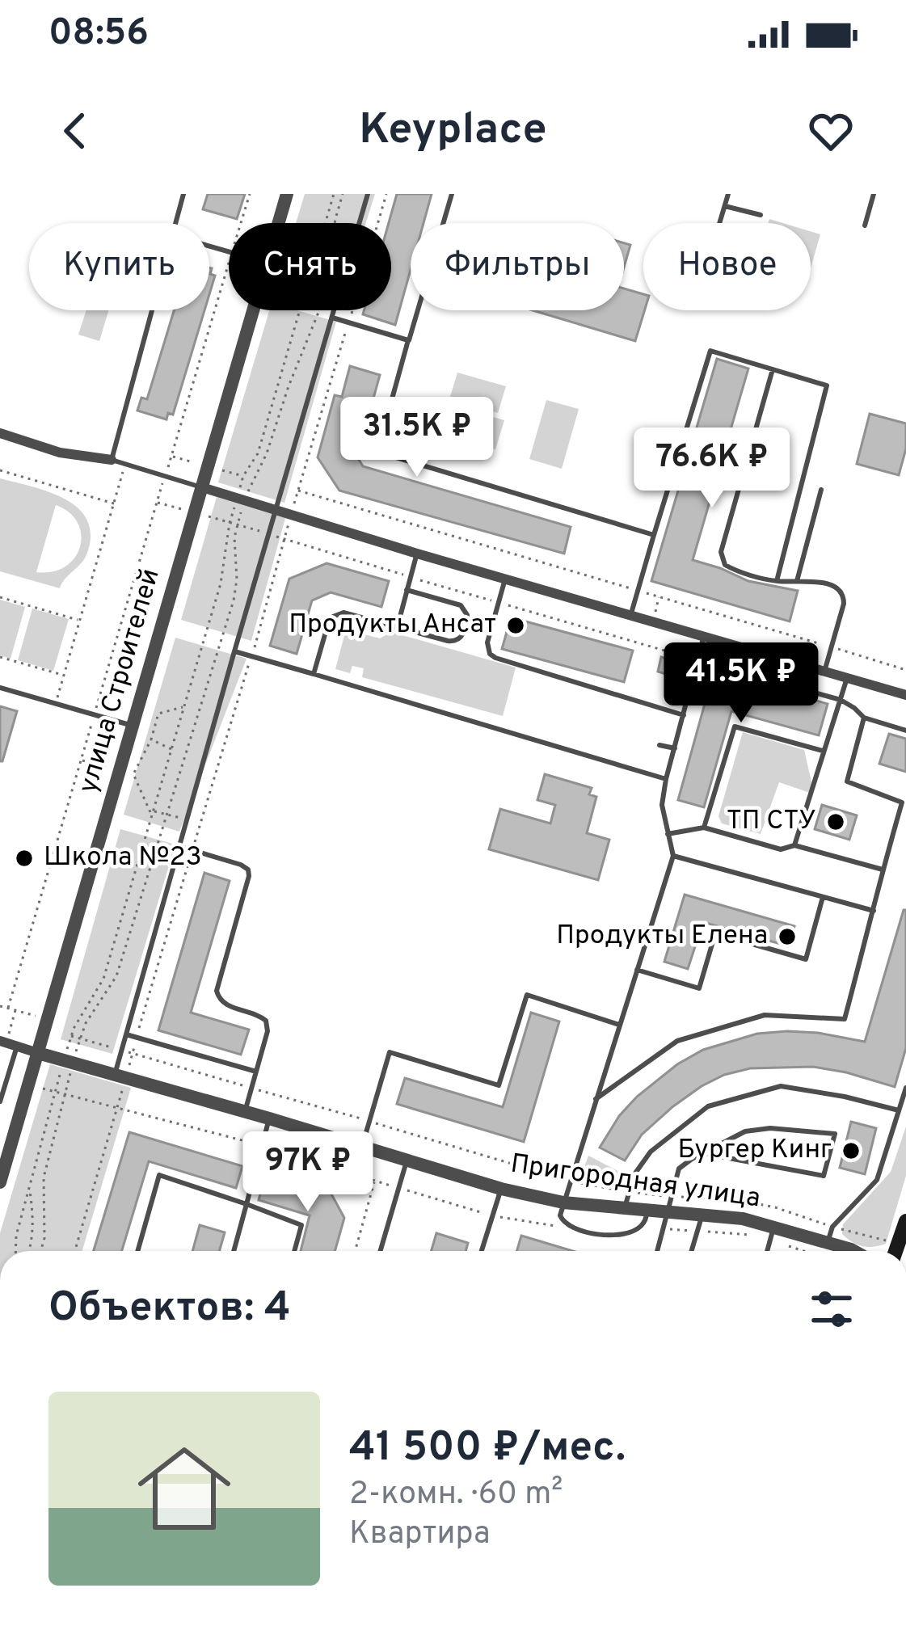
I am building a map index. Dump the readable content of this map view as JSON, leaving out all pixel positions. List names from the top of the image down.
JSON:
{
  "streets": {
    "street": ["улица Строителей", "Пригородная улица"]
  },
  "crossings": [
    ["улица Строителей", "Пригородная улица"]
  ],
  "places": [
    "Продукты Ансат",
    "ТП СТУ",
    "Школа №23",
    "Продукты Елена",
    "Бургер Кинг"
  ],
  "page": {
    "status": "08:56",
    "header": "Keyplace",
    "chip": [
      "Купить",
      "Снять",
      "Фильтры",
      "Новое"
    ],
    "price": [
      "31.5K ₽",
      "76.6K ₽",
      "41.5K ₽",
      "97K ₽"
    ],
    "heading": "Объектов: 4",
    "list": [
      {
        "name": "41 500 ₽/мес.",
        "note": "2-комн. · 60 m² · Квартира"
      }
    ]
  }
}
